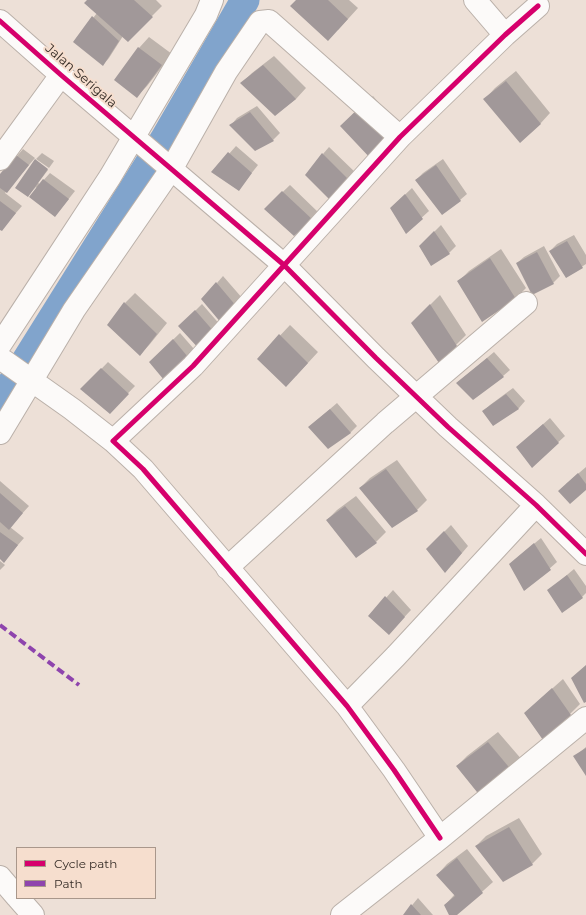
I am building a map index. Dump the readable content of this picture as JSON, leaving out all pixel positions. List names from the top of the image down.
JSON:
{
  "streets": {
    "street": ["Jalan Serigala"]
  },
  "legend": ["Cycle path", "Path"]
}
